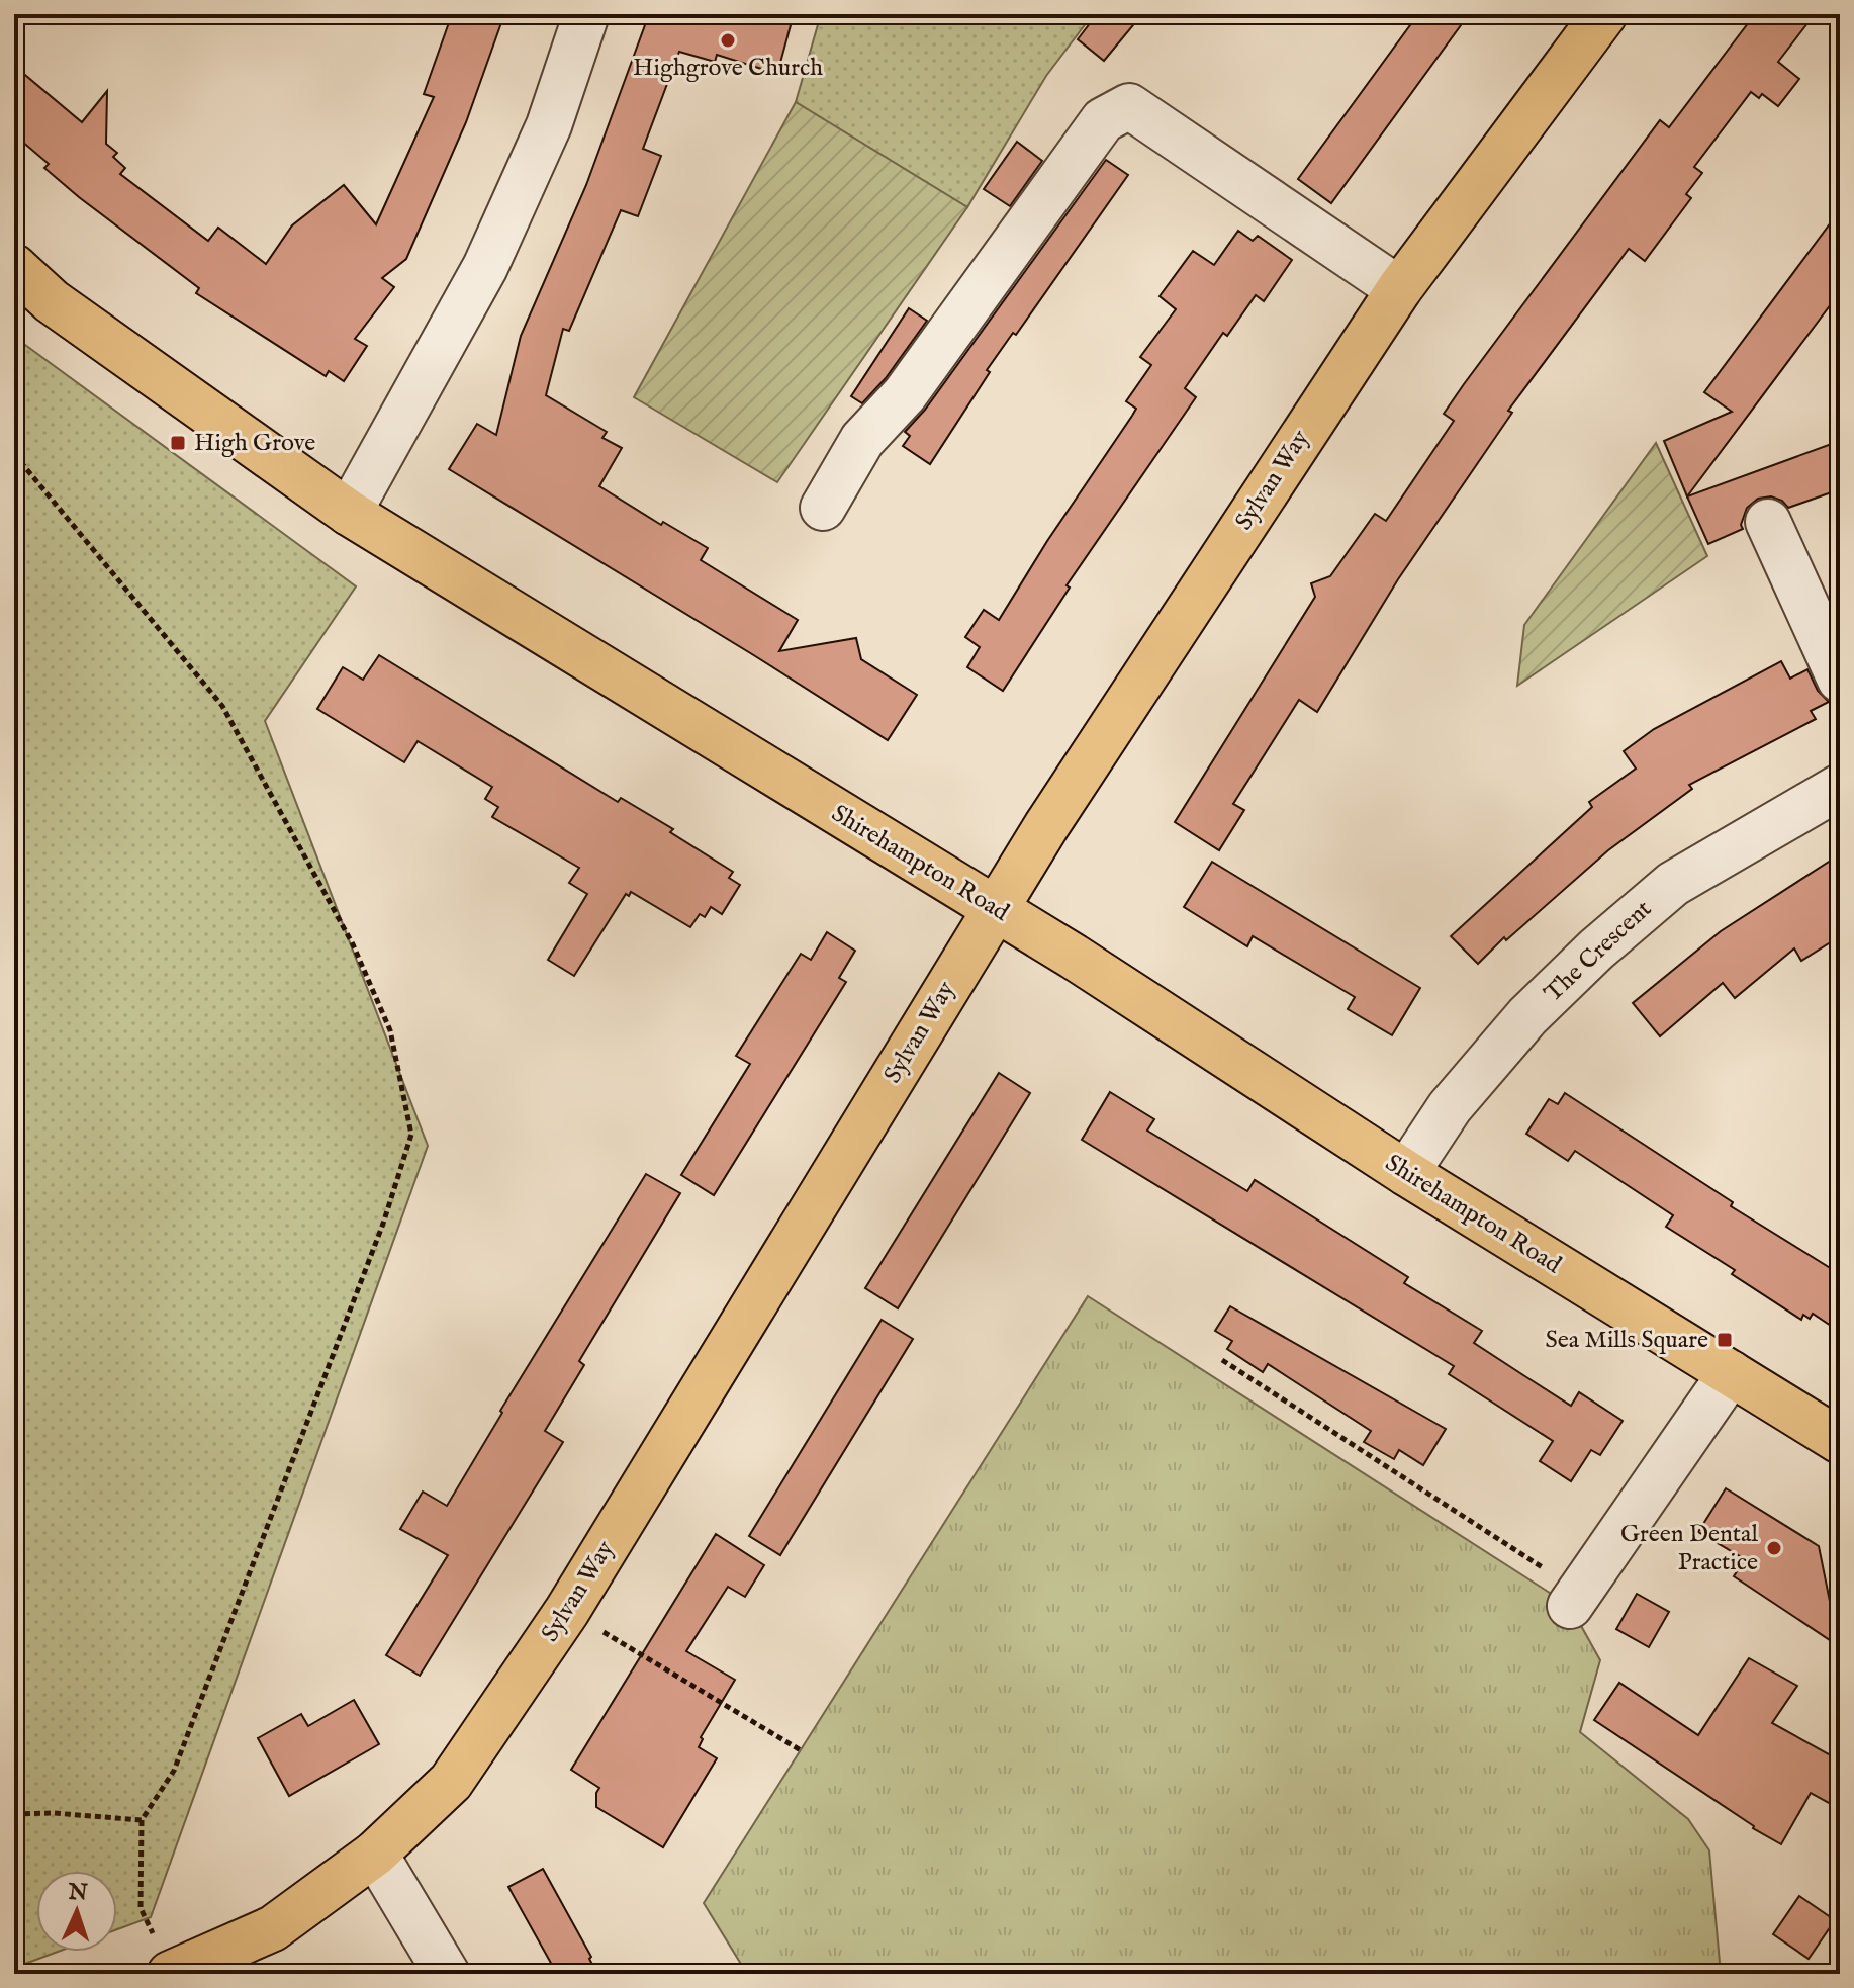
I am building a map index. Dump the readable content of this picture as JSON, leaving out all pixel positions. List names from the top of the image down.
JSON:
{
  "streets": {
    "main road": ["Sylvan Way", "Shirehampton Road"],
    "street": ["The Crescent"]
  },
  "crossings": [
    ["Sylvan Way", "Shirehampton Road"],
    ["Shirehampton Road", "The Crescent"]
  ],
  "places": {
    "other": ["Highgrove Church", "Green Dental Practice"],
    "transit": ["High Grove", "Sea Mills Square"]
  },
  "north": "top"
}
